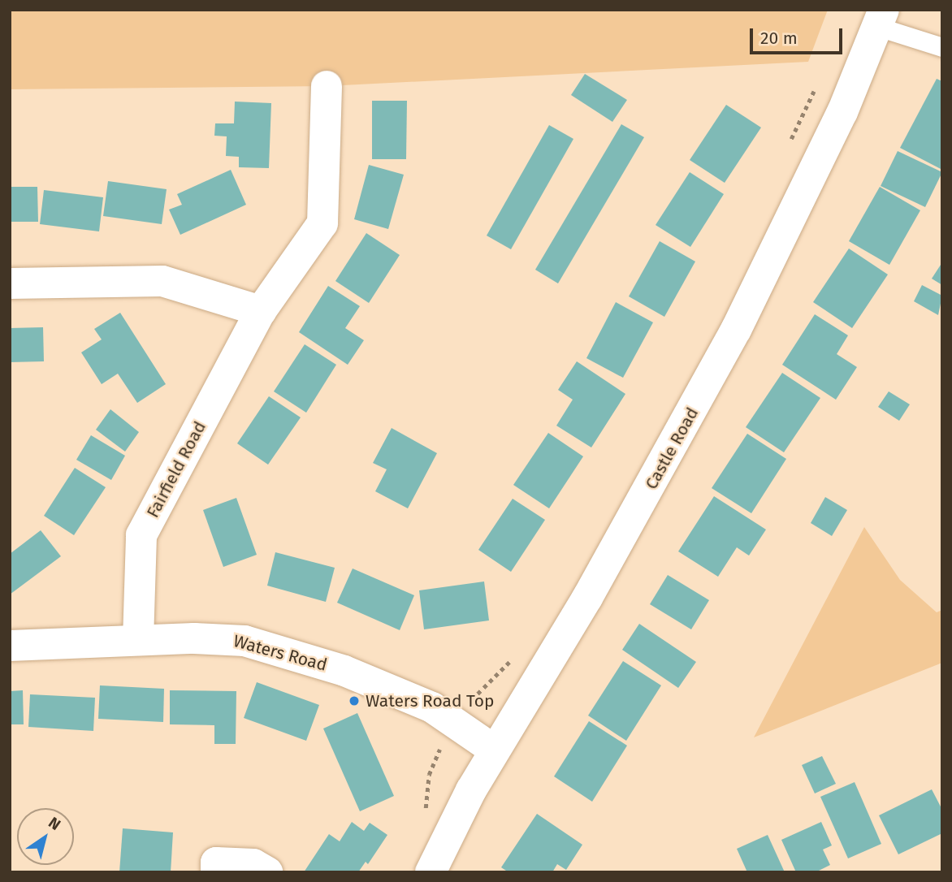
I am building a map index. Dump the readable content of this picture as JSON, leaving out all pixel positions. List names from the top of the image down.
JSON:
{
  "streets": {
    "street": ["Castle Road", "Fairfield Road", "Waters Road"]
  },
  "crossings": [
    ["Castle Road", "Waters Road"],
    ["Fairfield Road", "Waters Road"]
  ],
  "places": ["Waters Road Top"],
  "scale_bar": "20 m",
  "north": "top right"
}
